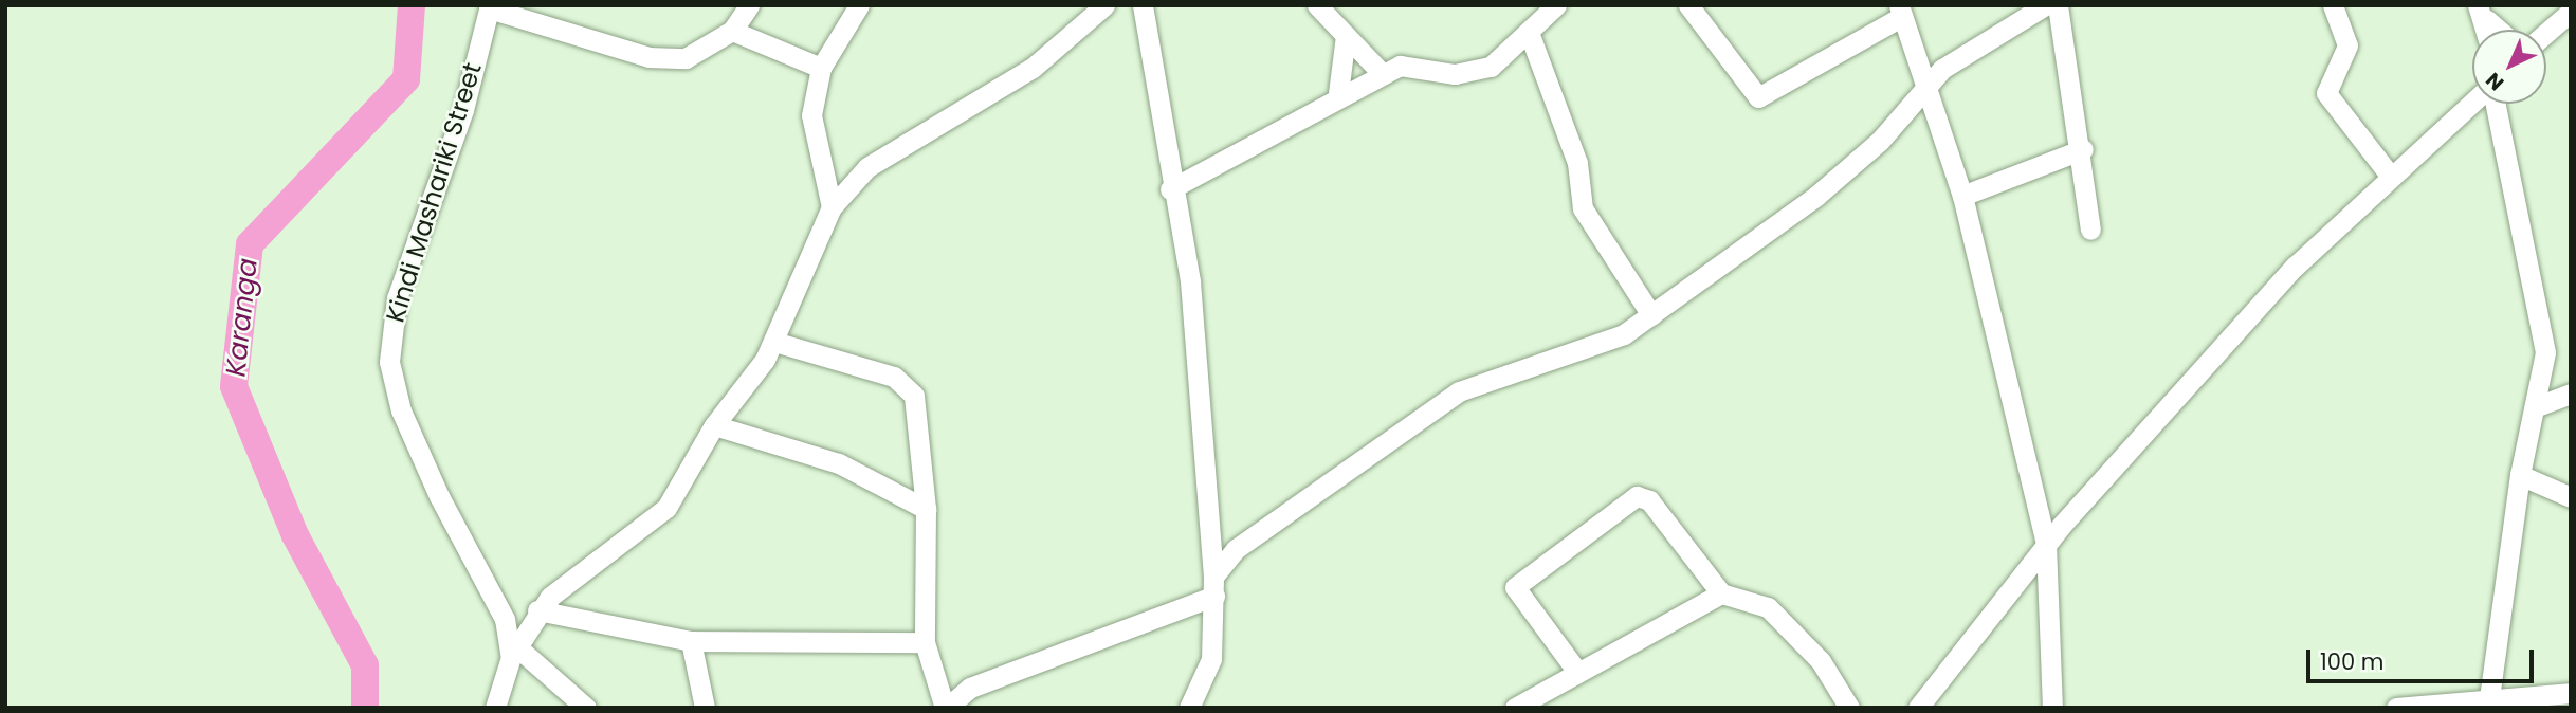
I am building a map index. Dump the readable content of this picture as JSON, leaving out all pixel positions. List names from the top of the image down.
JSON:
{
  "streets": {
    "street": ["Kindi Mashariki Street"]
  },
  "water": ["Karanga"],
  "scale_bar": "100 m",
  "north": "bottom left"
}
